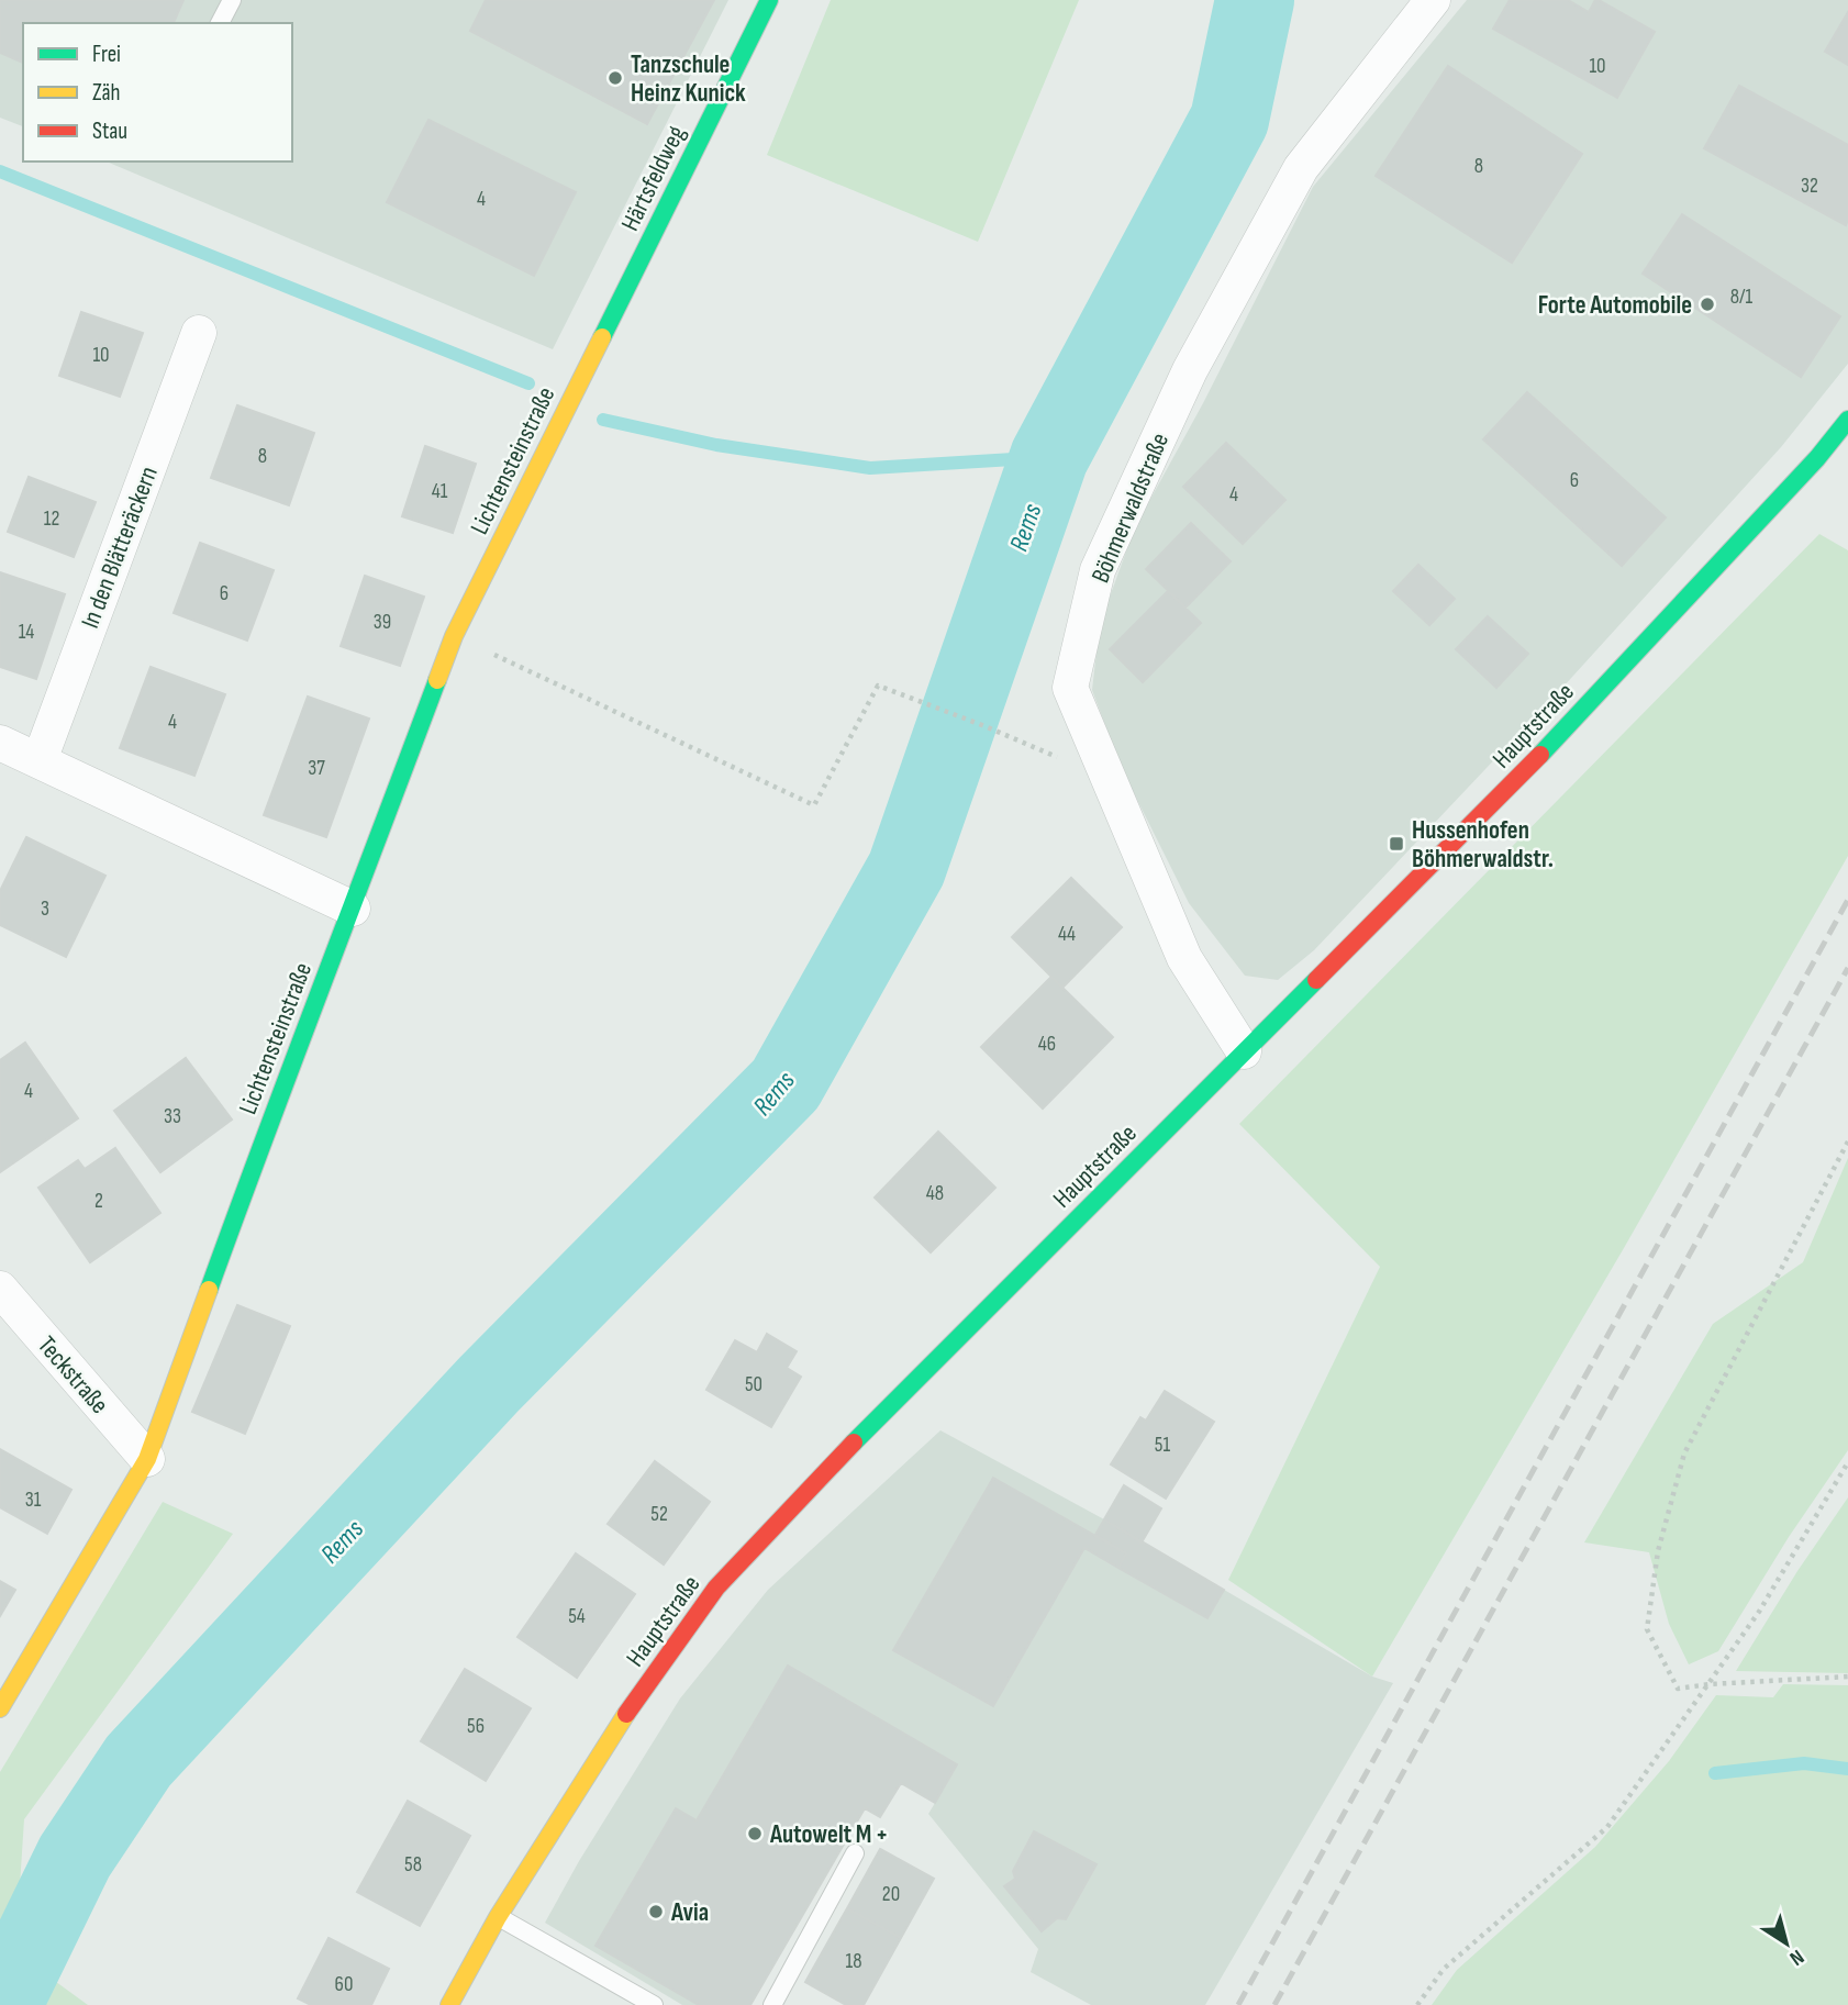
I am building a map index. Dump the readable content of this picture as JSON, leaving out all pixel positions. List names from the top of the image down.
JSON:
{
  "streets": {
    "street": [
      "Härtsfeldweg",
      "Lichtensteinstraße",
      "Böhmerwaldstraße",
      "In den Blätteräckern",
      "Hauptstraße",
      "Teckstraße"
    ]
  },
  "crossings": [
    ["Härtsfeldweg", "Lichtensteinstraße"],
    ["Lichtensteinstraße", "Teckstraße"],
    ["Böhmerwaldstraße", "Hauptstraße"]
  ],
  "water": ["Rems"],
  "places": {
    "other": [
      "Tanzschule Heinz Kunick",
      "Forte Automobile",
      "Autowelt M +",
      "Avia"
    ],
    "transit": ["Hussenhofen Böhmerwaldstr."]
  },
  "house_numbers": [
    "10",
    "8",
    "32",
    "4",
    "8/1",
    "10",
    "8",
    "6",
    "41",
    "4",
    "12",
    "6",
    "39",
    "14",
    "4",
    "37",
    "3",
    "44",
    "46",
    "4",
    "33",
    "48",
    "2",
    "50",
    "51",
    "31",
    "52",
    "54",
    "56",
    "58",
    "20",
    "18",
    "60"
  ],
  "legend": ["Frei", "Zäh", "Stau"],
  "north": "bottom right"
}
